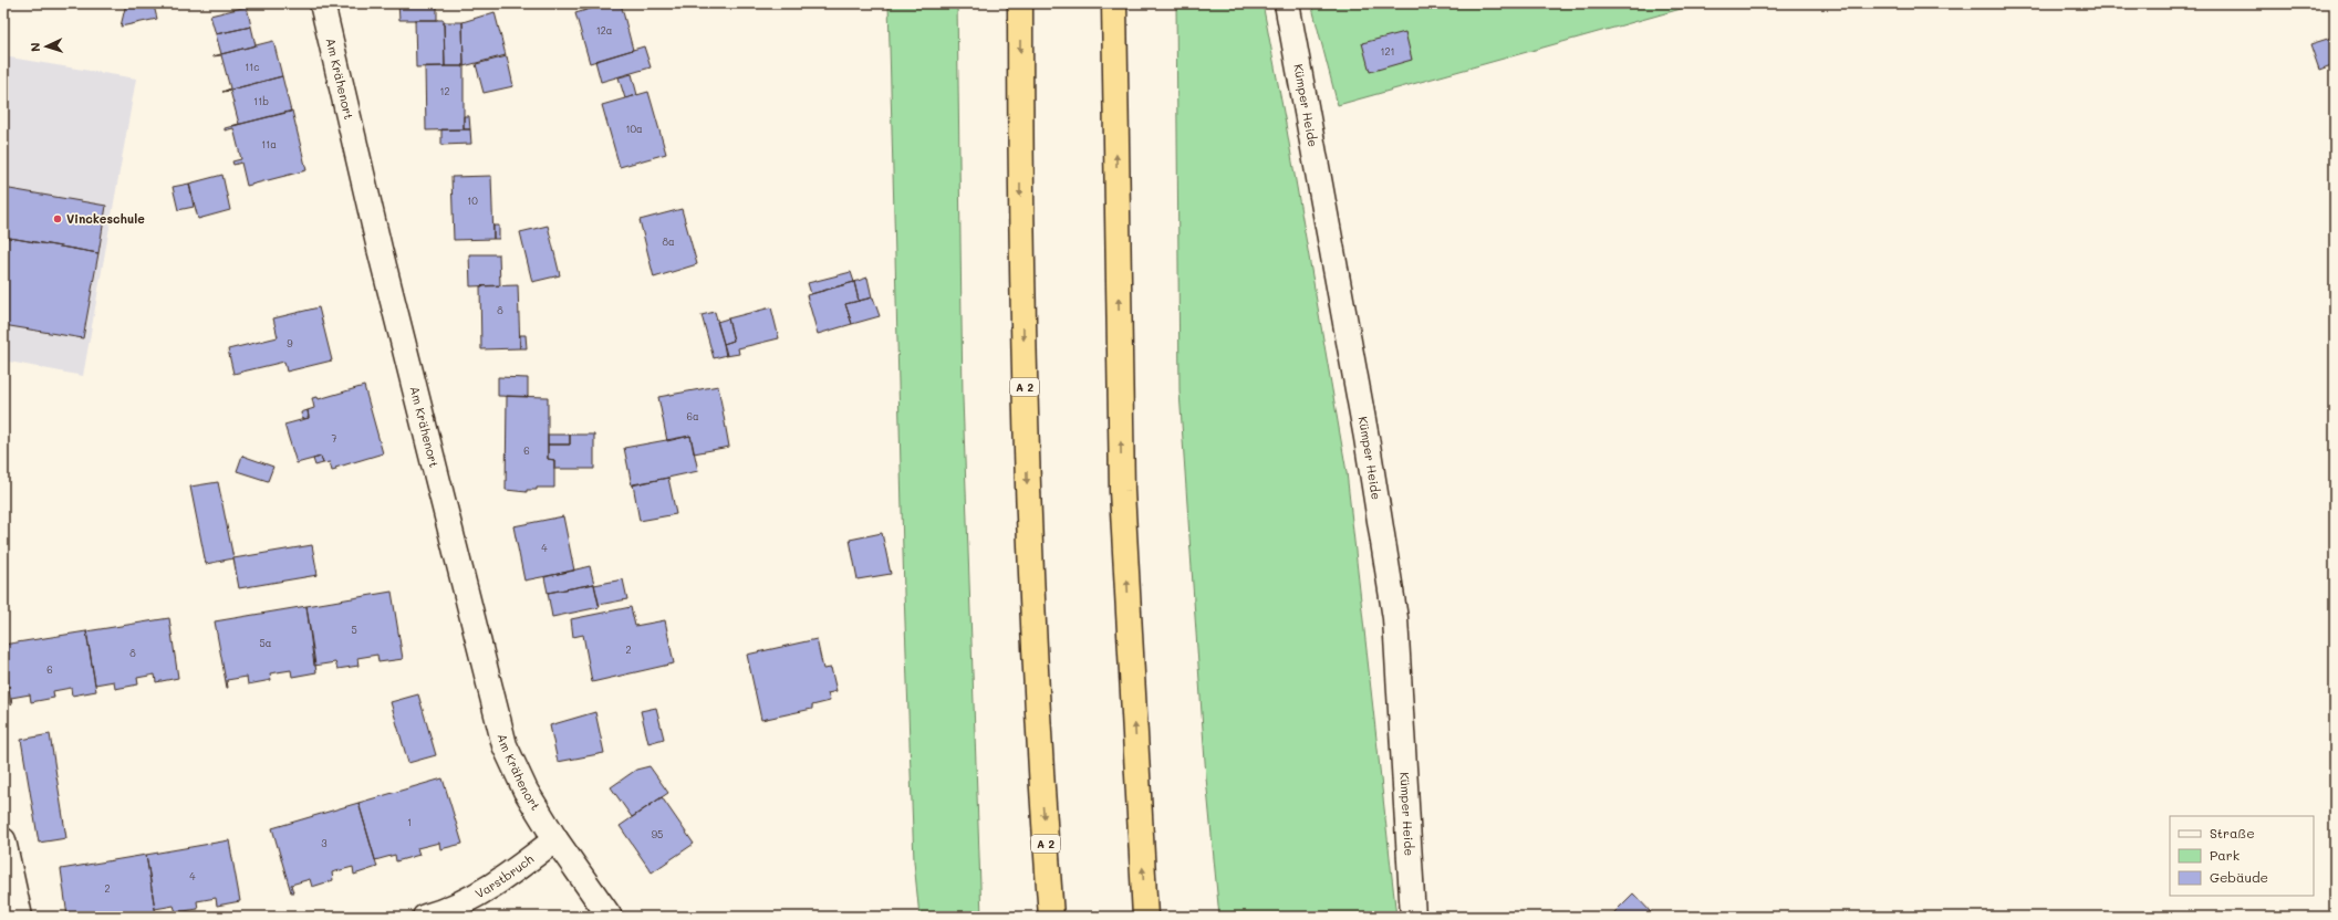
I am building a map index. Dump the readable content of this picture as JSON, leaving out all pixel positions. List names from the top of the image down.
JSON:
{
  "streets": {
    "highway": ["A 2"],
    "street": ["Am Krähenort", "Kümper Heide", "Varstbruch"]
  },
  "crossings": [
    ["Am Krähenort", "Varstbruch"]
  ],
  "places": ["Vinckeschule"],
  "house_numbers": [
    "12a",
    "121",
    "11c",
    "12",
    "11b",
    "10a",
    "11a",
    "10",
    "8a",
    "8",
    "9",
    "6a",
    "7",
    "6",
    "4",
    "5",
    "5a",
    "2",
    "8",
    "6",
    "1",
    "95",
    "3",
    "4",
    "2"
  ],
  "legend": ["Straße", "Park", "Gebäude"],
  "north": "left"
}
